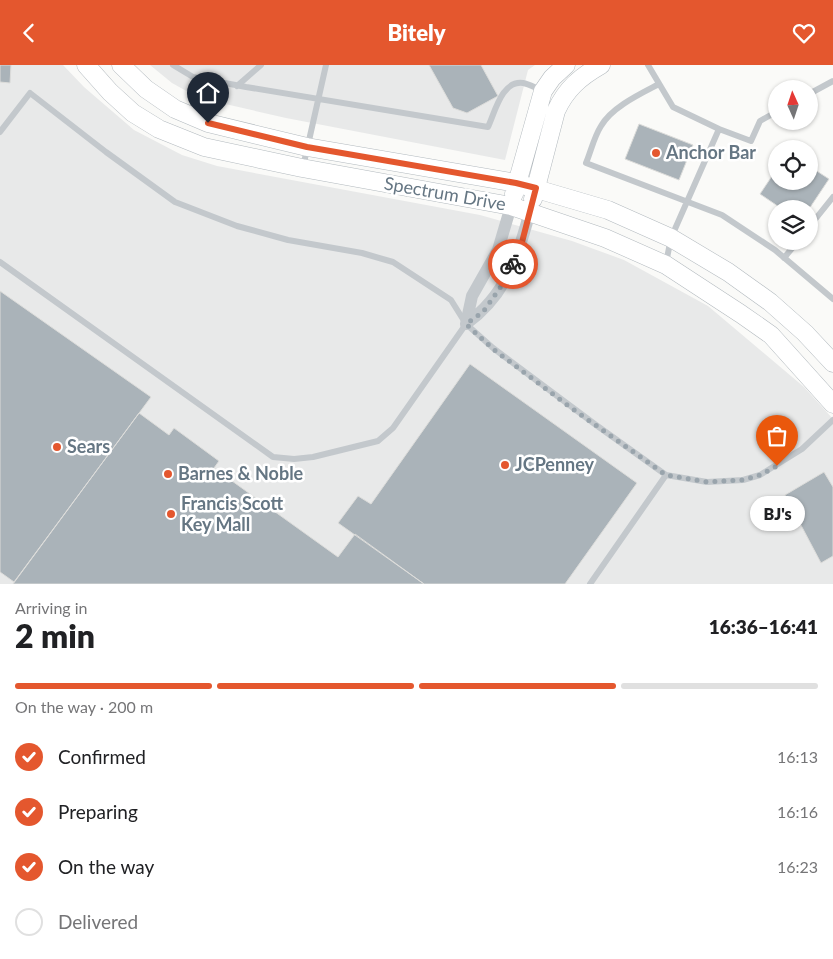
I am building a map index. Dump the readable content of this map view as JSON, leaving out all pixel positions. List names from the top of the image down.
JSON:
{
  "streets": {
    "main road": ["Spectrum Drive"]
  },
  "places": [
    "Anchor Bar",
    "Sears",
    "JCPenney",
    "BJ's",
    "Barnes & Noble",
    "Francis Scott Key Mall"
  ],
  "north": "top",
  "page": {
    "header": "Bitely",
    "bubble": "BJ's",
    "heading": ["2 min", "Arriving in", "16:36–16:41"],
    "bar": "On the way · 200 m",
    "list": [
      ["Confirmed", "16:13"],
      ["Preparing", "16:16"],
      ["On the way", "16:23"],
      "Delivered"
    ]
  }
}
